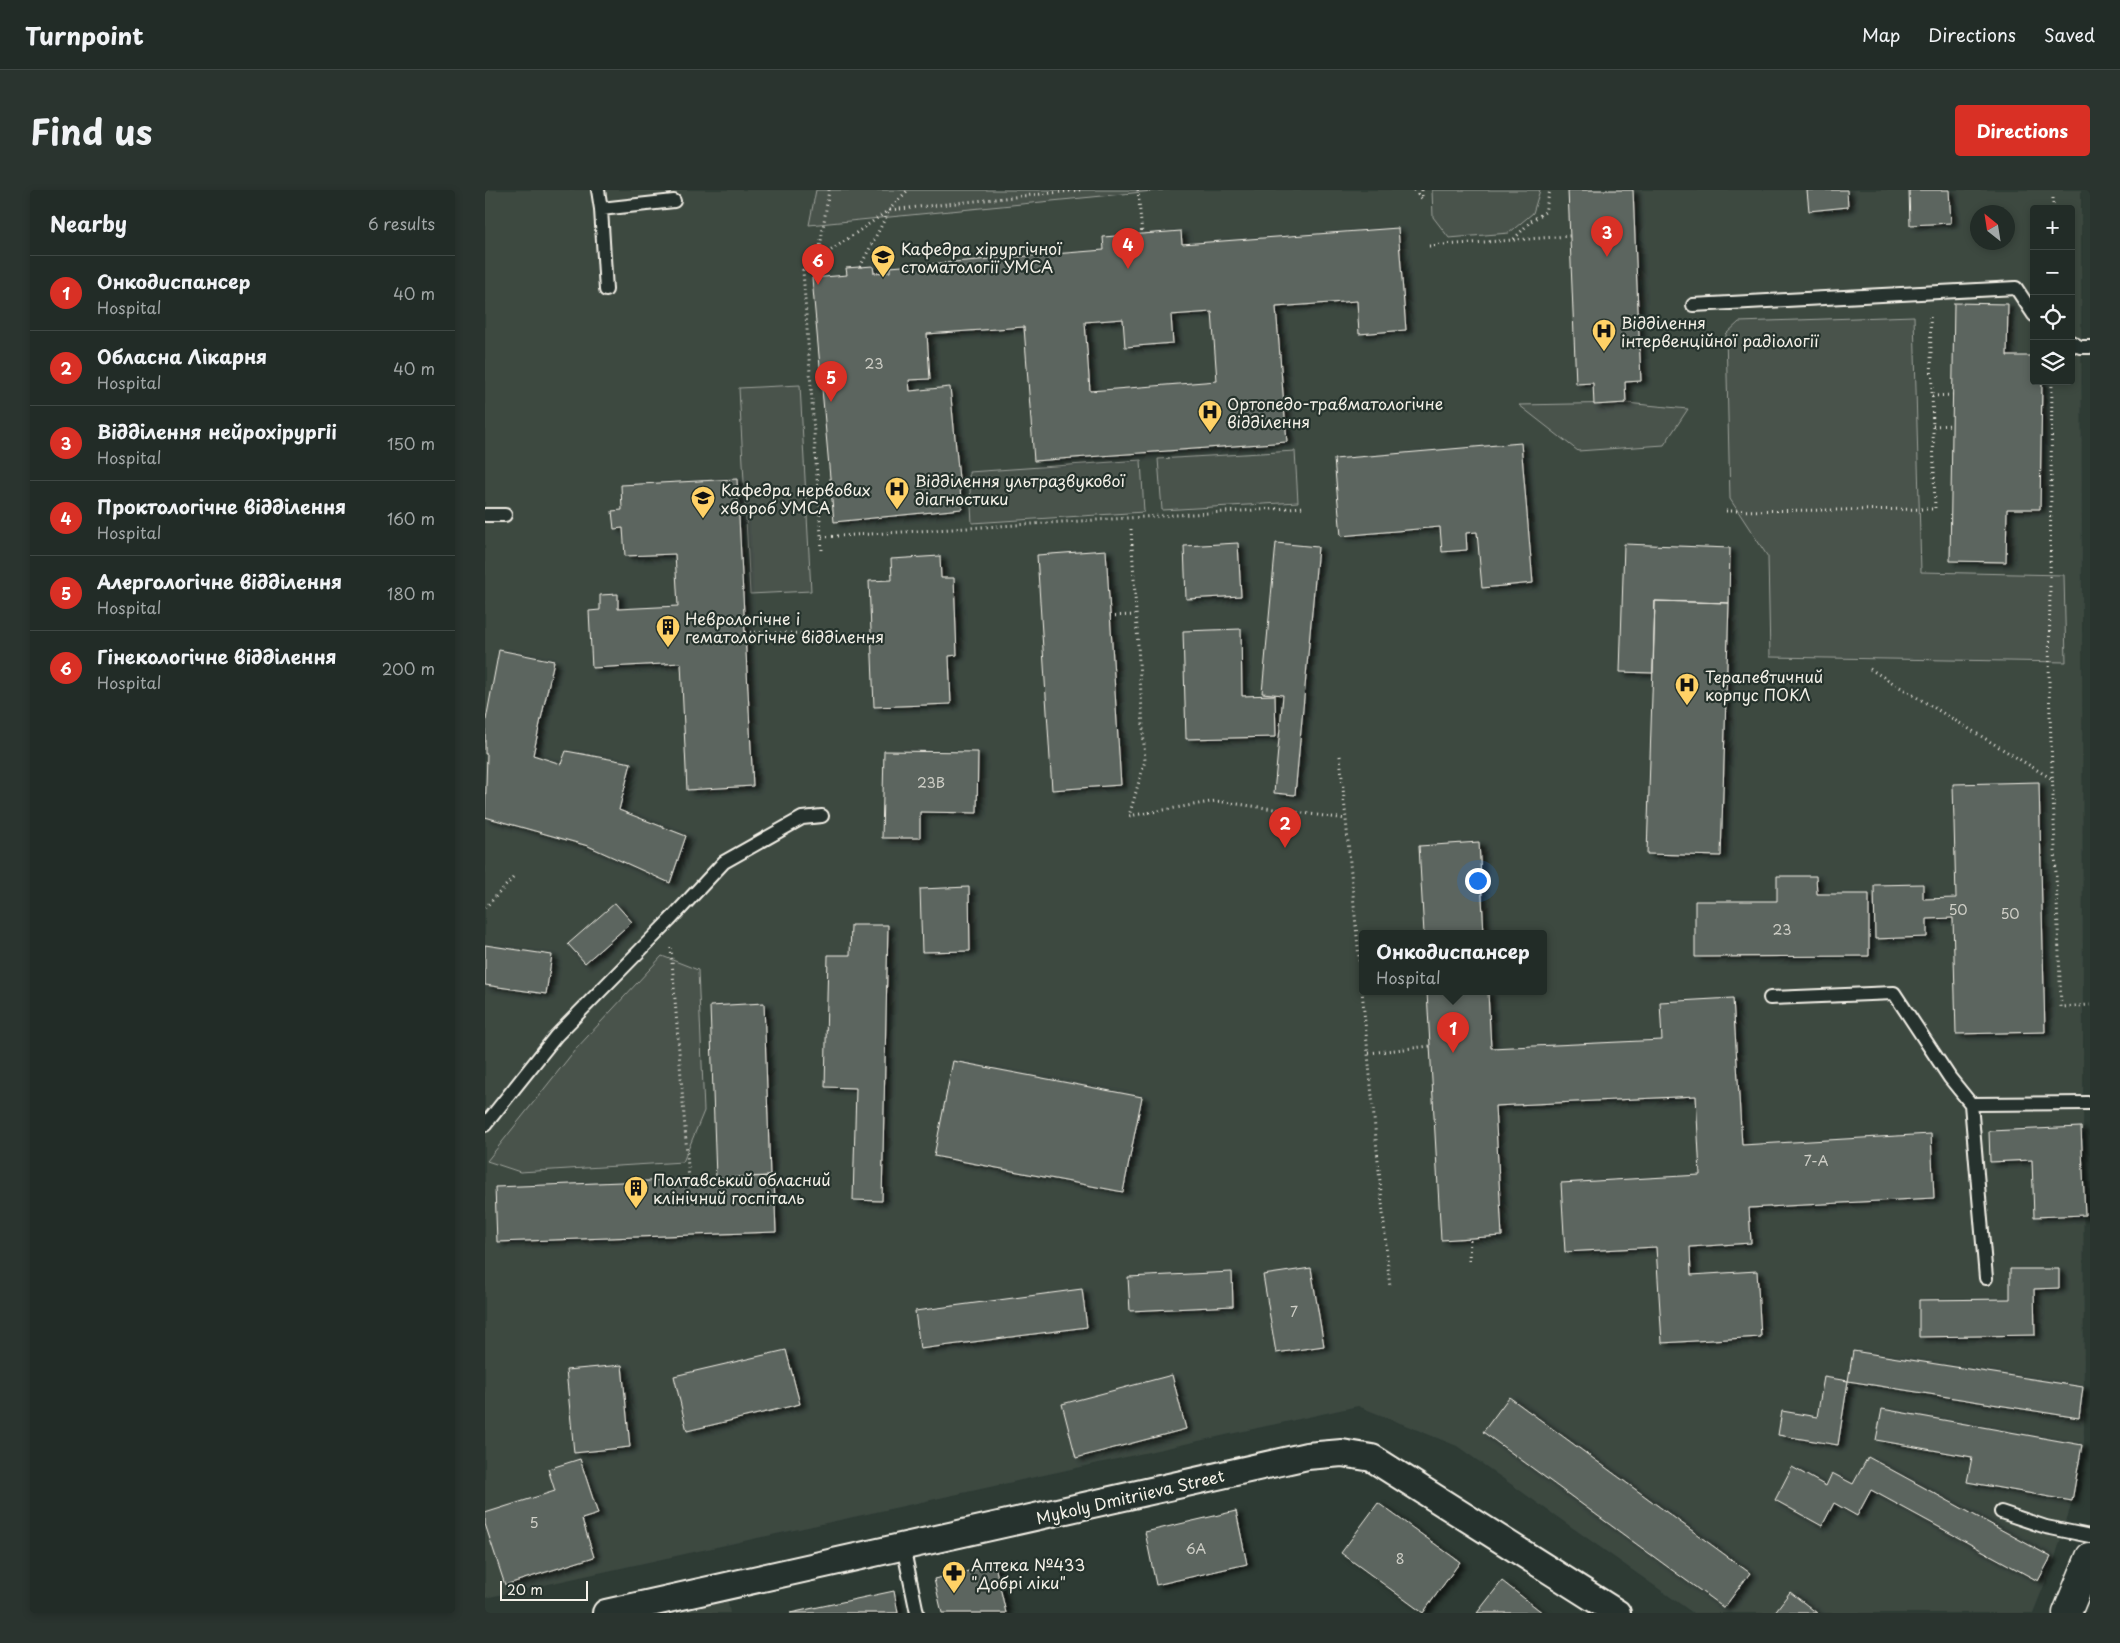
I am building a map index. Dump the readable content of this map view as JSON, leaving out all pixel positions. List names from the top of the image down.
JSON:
{
  "streets": {
    "street": ["Mykoly Dmitriieva Street"]
  },
  "places": {
    "school or university": ["Кафедра хірургічної стоматології УМСА", "Кафедра нервових хвороб УМСА"],
    "hospital": [
      "Відділення інтервенційної радіології",
      "Ортопедо-травматологічне відділення",
      "Відділення ультразвукової діагностики",
      "Терапевтичний корпус ПОКЛ"
    ],
    "building": ["Неврологічне і гематологічне відділення", "Полтавський обласний клінічний госпіталь"],
    "pharmacy": ["Аптека №433 \"Добрі ліки\""]
  },
  "house_numbers": [
    "23",
    "23В",
    "50",
    "50",
    "23",
    "7-А",
    "7",
    "5",
    "6А",
    "8"
  ],
  "scale_bar": "20 m",
  "north": "top left",
  "page": {
    "header": "Turnpoint",
    "nav": ["Map", "Directions", "Saved"],
    "title": "Find us",
    "buttons": "Directions",
    "heading": ["Nearby", "6 results"],
    "map_buttons": ["+", "−"],
    "pins": [
      "3",
      "4",
      "6",
      "5",
      "2",
      "1"
    ],
    "list": [
      {
        "mark": "1",
        "name": "Онкодиспансер",
        "note": "Hospital",
        "value": "40 m"
      },
      {
        "mark": "2",
        "name": "Обласна Лікарня",
        "note": "Hospital",
        "value": "40 m"
      },
      {
        "mark": "3",
        "name": "Відділення нейрохірургіі",
        "note": "Hospital",
        "value": "150 m"
      },
      {
        "mark": "4",
        "name": "Проктологічне відділення",
        "note": "Hospital",
        "value": "160 m"
      },
      {
        "mark": "5",
        "name": "Алергологічне відділення",
        "note": "Hospital",
        "value": "180 m"
      },
      {
        "mark": "6",
        "name": "Гінекологічне відділення",
        "note": "Hospital",
        "value": "200 m"
      }
    ],
    "popup": ["Онкодиспансер", "Hospital"],
    "scale": "20 m"
  }
}
